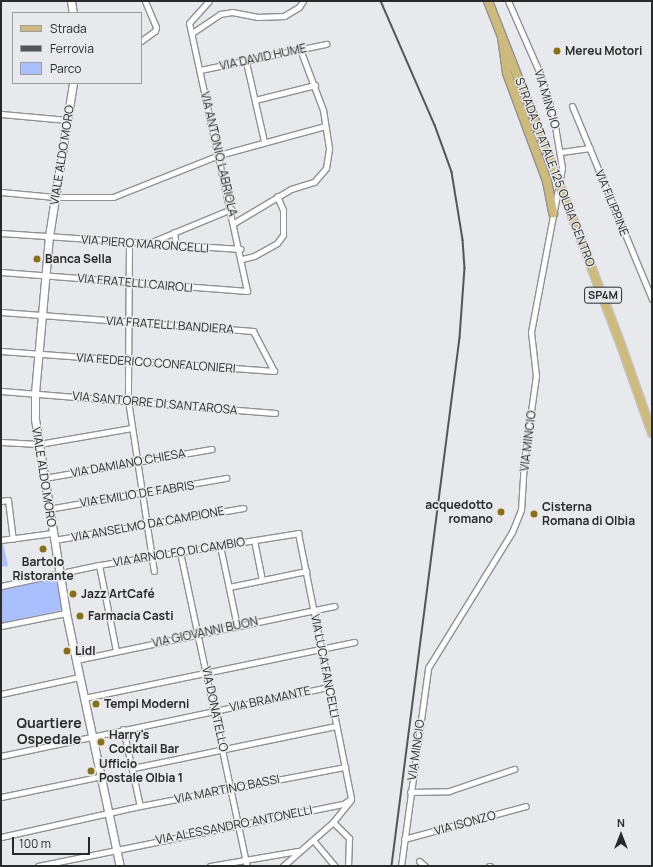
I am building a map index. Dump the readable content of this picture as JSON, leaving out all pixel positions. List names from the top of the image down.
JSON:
{
  "streets": {
    "main road": ["VIALE ALDO MORO", "STRADA STATALE 125 OLBIA CENTRO", "SP4M"],
    "street": [
      "VIA DAVID HUME",
      "VIA MINCIO",
      "VIA ANTONIO LABRIOLA",
      "VIA FILIPPINE",
      "VIA PIERO MARONCELLI",
      "VIA FRATELLI CAIROLI",
      "VIA FRATELLI BANDIERA",
      "VIA FEDERICO CONFALONIERI",
      "VIA SANTORRE DI SANTAROSA",
      "VIA DAMIANO CHIESA",
      "VIA EMILIO DE FABRIS",
      "VIA ANSELMO DA CAMPIONE",
      "VIA ARNOLFO DI CAMBIO",
      "VIA GIOVANNI BUON",
      "VIA LUCA FANCELLI",
      "VIA BRAMANTE",
      "VIA DONATELLO",
      "VIA MARTINO BASSI",
      "VIA ISONZO",
      "VIA ALESSANDRO ANTONELLI"
    ]
  },
  "crossings": [
    ["VIA DAVID HUME", "VIA ANTONIO LABRIOLA"],
    ["VIA MINCIO", "VIA ISONZO"],
    ["VIA ANTONIO LABRIOLA", "VIA PIERO MARONCELLI"],
    ["VIA ANTONIO LABRIOLA", "VIA FRATELLI CAIROLI"],
    ["VIALE ALDO MORO", "VIA PIERO MARONCELLI"],
    ["VIALE ALDO MORO", "VIA FRATELLI CAIROLI"],
    ["VIALE ALDO MORO", "VIA FRATELLI BANDIERA"],
    ["VIALE ALDO MORO", "VIA FEDERICO CONFALONIERI"],
    ["VIALE ALDO MORO", "VIA SANTORRE DI SANTAROSA"],
    ["VIALE ALDO MORO", "VIA DAMIANO CHIESA"],
    ["VIALE ALDO MORO", "VIA EMILIO DE FABRIS"],
    ["VIALE ALDO MORO", "VIA ANSELMO DA CAMPIONE"],
    ["VIALE ALDO MORO", "VIA ARNOLFO DI CAMBIO"],
    ["VIALE ALDO MORO", "VIA GIOVANNI BUON"],
    ["VIALE ALDO MORO", "VIA BRAMANTE"],
    ["VIALE ALDO MORO", "VIA MARTINO BASSI"],
    ["VIALE ALDO MORO", "VIA ALESSANDRO ANTONELLI"],
    ["VIA FRATELLI BANDIERA", "VIA FEDERICO CONFALONIERI"],
    ["VIA ARNOLFO DI CAMBIO", "VIA LUCA FANCELLI"],
    ["VIA ARNOLFO DI CAMBIO", "VIA DONATELLO"],
    ["VIA GIOVANNI BUON", "VIA LUCA FANCELLI"],
    ["VIA GIOVANNI BUON", "VIA DONATELLO"],
    ["VIA LUCA FANCELLI", "VIA BRAMANTE"],
    ["VIA LUCA FANCELLI", "VIA MARTINO BASSI"],
    ["VIA LUCA FANCELLI", "VIA ALESSANDRO ANTONELLI"],
    ["VIA BRAMANTE", "VIA DONATELLO"],
    ["VIA DONATELLO", "VIA MARTINO BASSI"],
    ["VIA DONATELLO", "VIA ALESSANDRO ANTONELLI"]
  ],
  "districts": ["Quartiere Ospedale"],
  "places": [
    "Mereu Motori",
    "Banca Sella",
    "acquedotto romano",
    "Cisterna Romana di Olbia",
    "Bartolo Ristorante",
    "Jazz ArtCafé",
    "Farmacia Casti",
    "Lidl",
    "Tempi Moderni",
    "Harry's Cocktail Bar",
    "Ufficio Postale Olbia 1"
  ],
  "legend": ["Strada", "Ferrovia", "Parco"],
  "scale_bar": "100 m",
  "north": "top"
}
